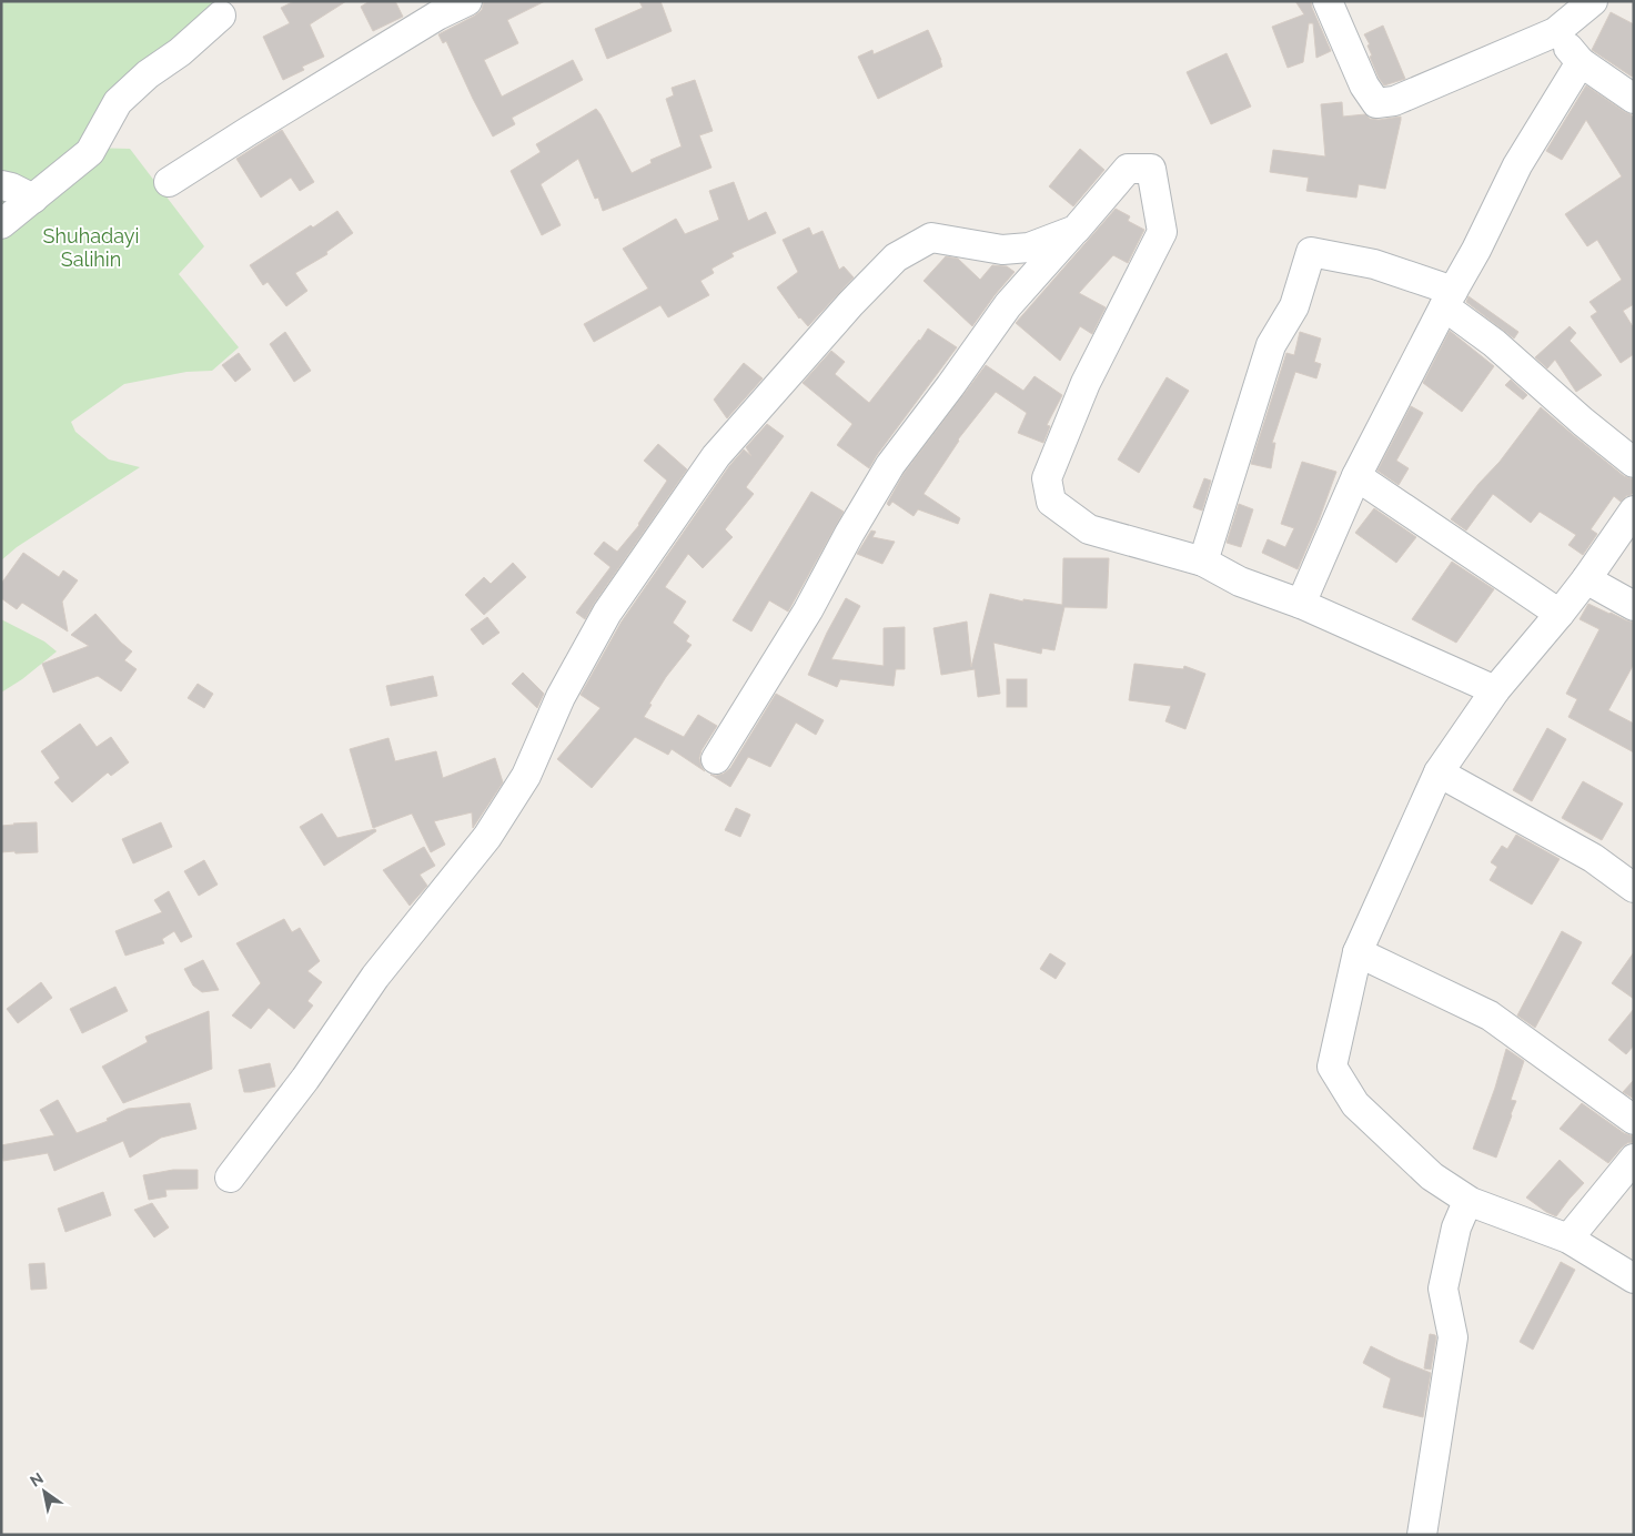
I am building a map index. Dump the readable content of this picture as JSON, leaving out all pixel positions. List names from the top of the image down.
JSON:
{
  "parks": ["Shuhadayi Salihin"],
  "north": "top left"
}
